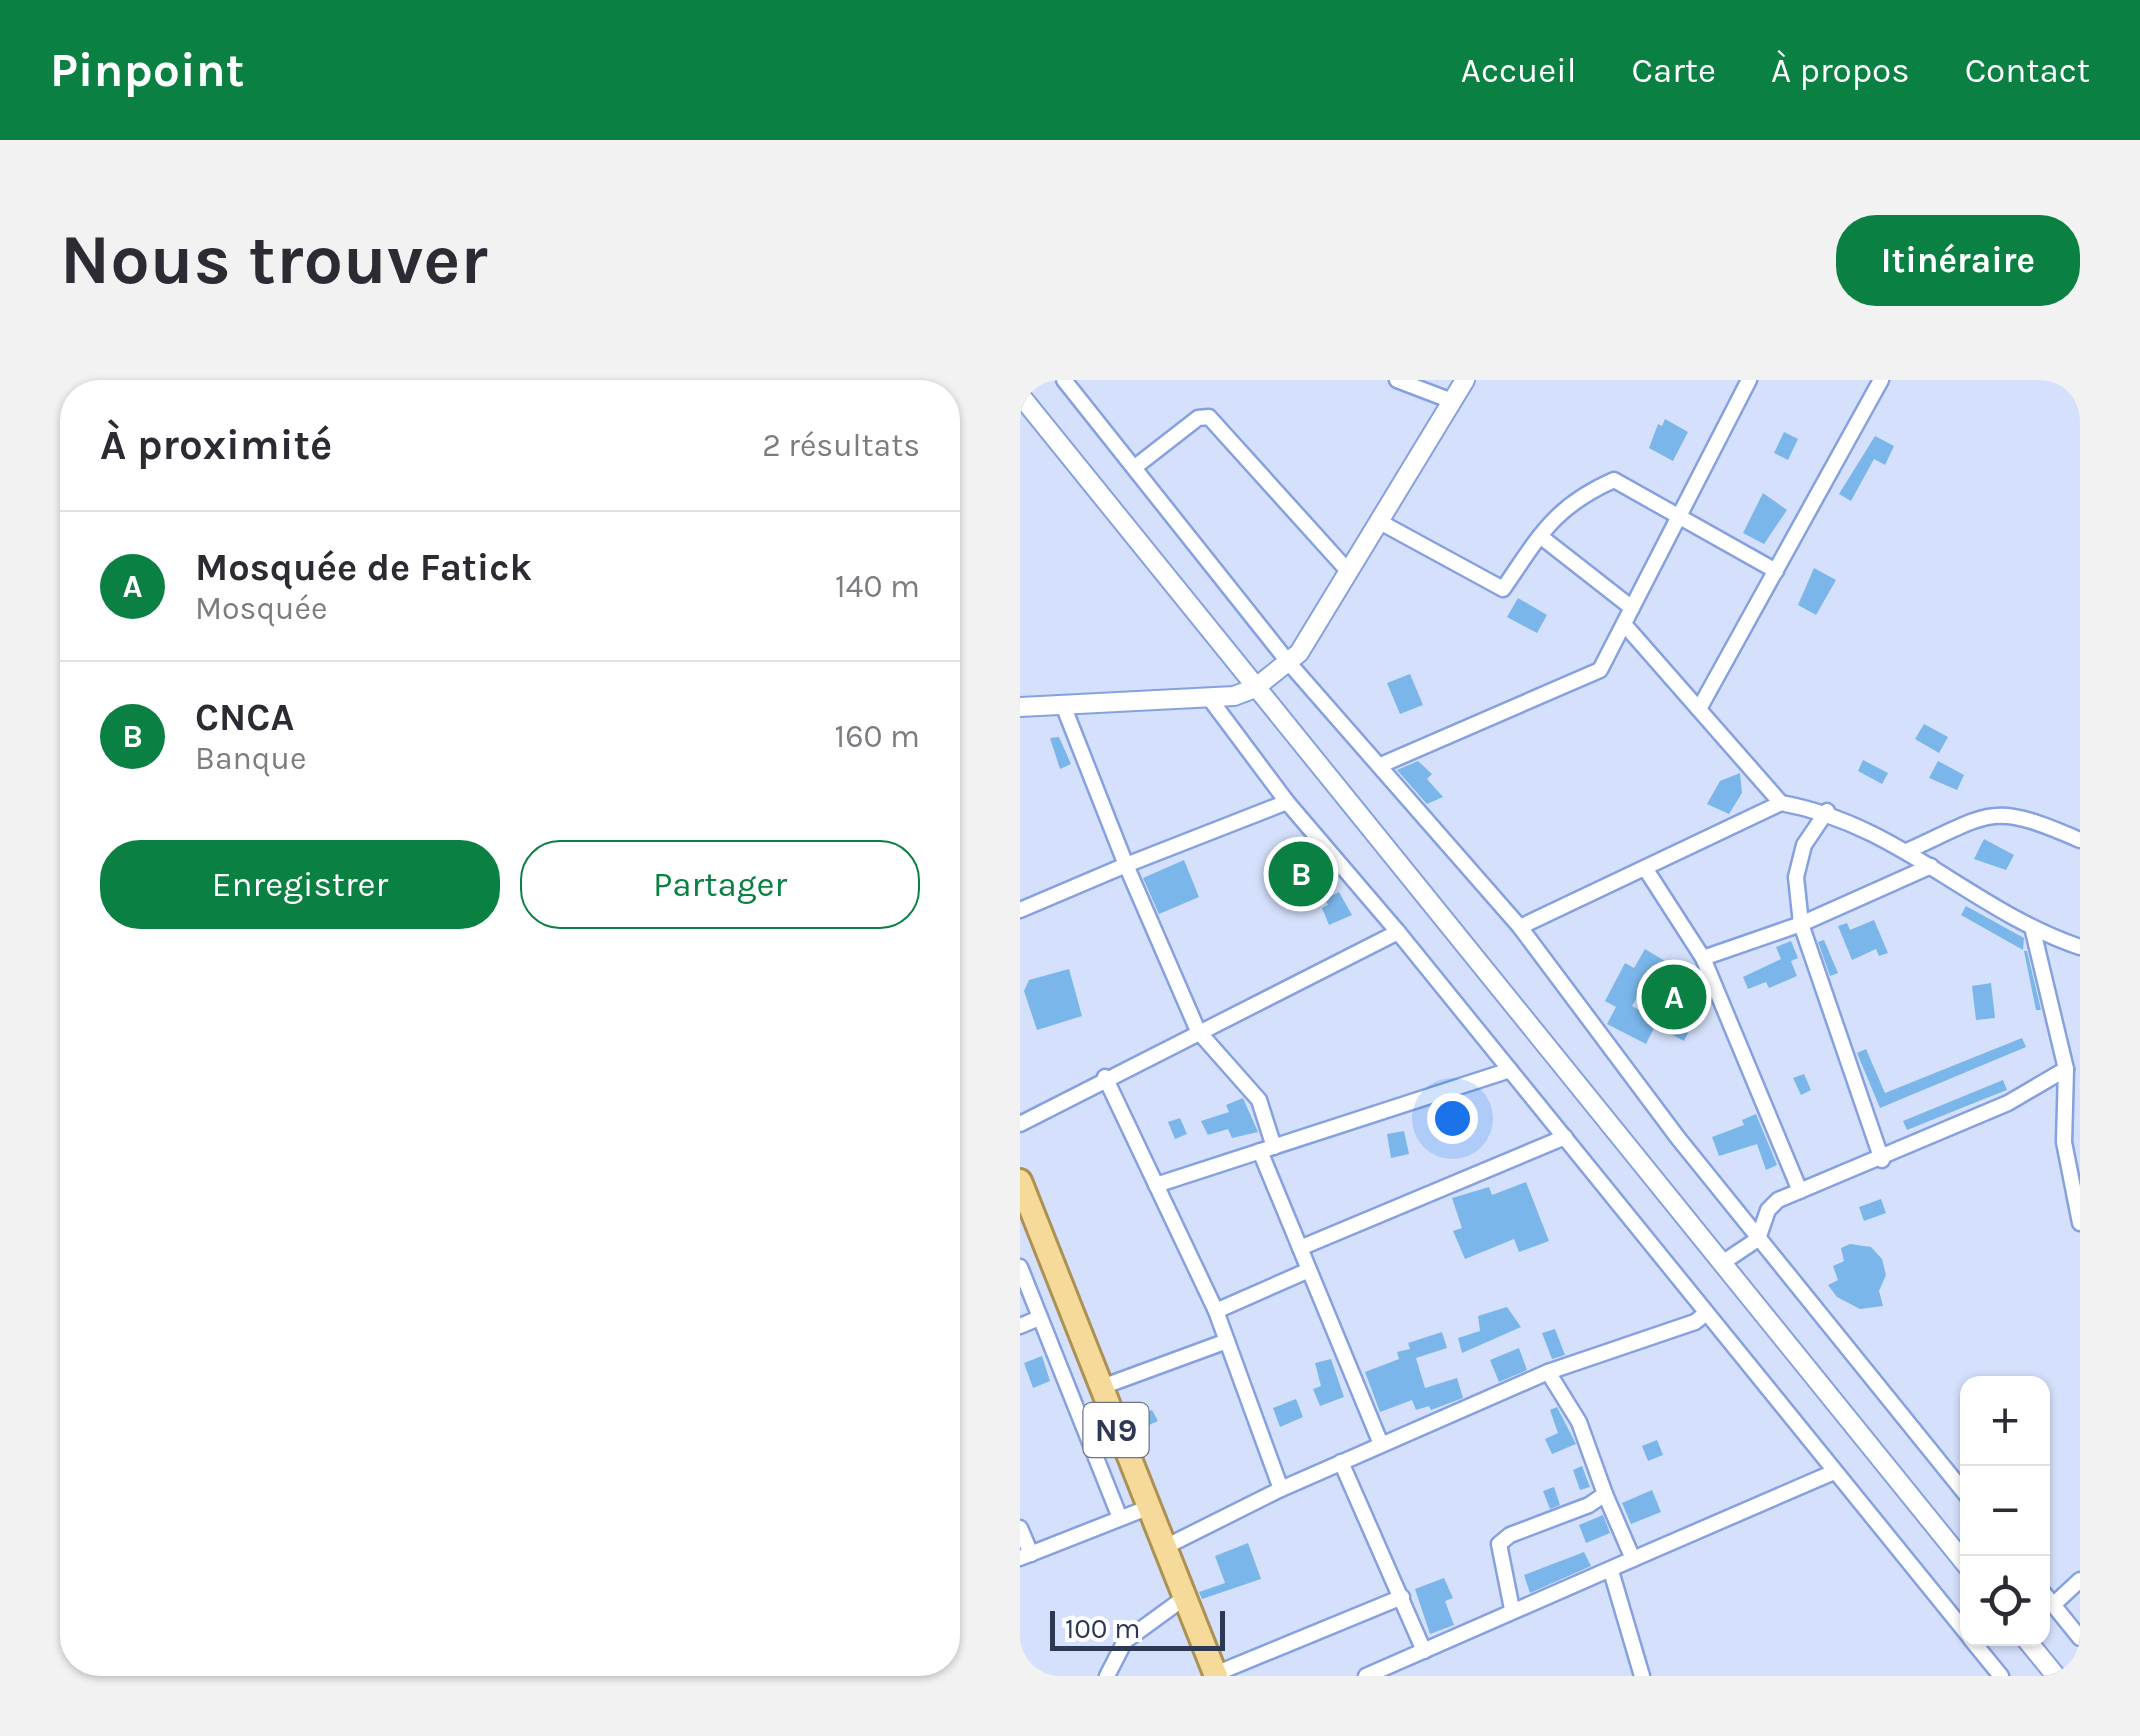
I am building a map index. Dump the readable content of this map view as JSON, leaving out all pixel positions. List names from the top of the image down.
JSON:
{
  "streets": {
    "main road": ["N9"]
  },
  "scale_bar": "100 m",
  "page": {
    "header": "Pinpoint",
    "nav": [
      "Accueil",
      "Carte",
      "À propos",
      "Contact"
    ],
    "buttons": [
      "Itinéraire",
      ["Enregistrer", "Partager"]
    ],
    "title": "Nous trouver",
    "heading": ["À proximité", "2 résultats"],
    "list": [
      {
        "mark": "A",
        "name": "Mosquée de Fatick",
        "note": "Mosquée",
        "value": "140 m"
      },
      {
        "mark": "B",
        "name": "CNCA",
        "note": "Banque",
        "value": "160 m"
      }
    ],
    "pins": ["B", "A"],
    "map_buttons": ["+", "−"],
    "scale": "100 m"
  }
}
